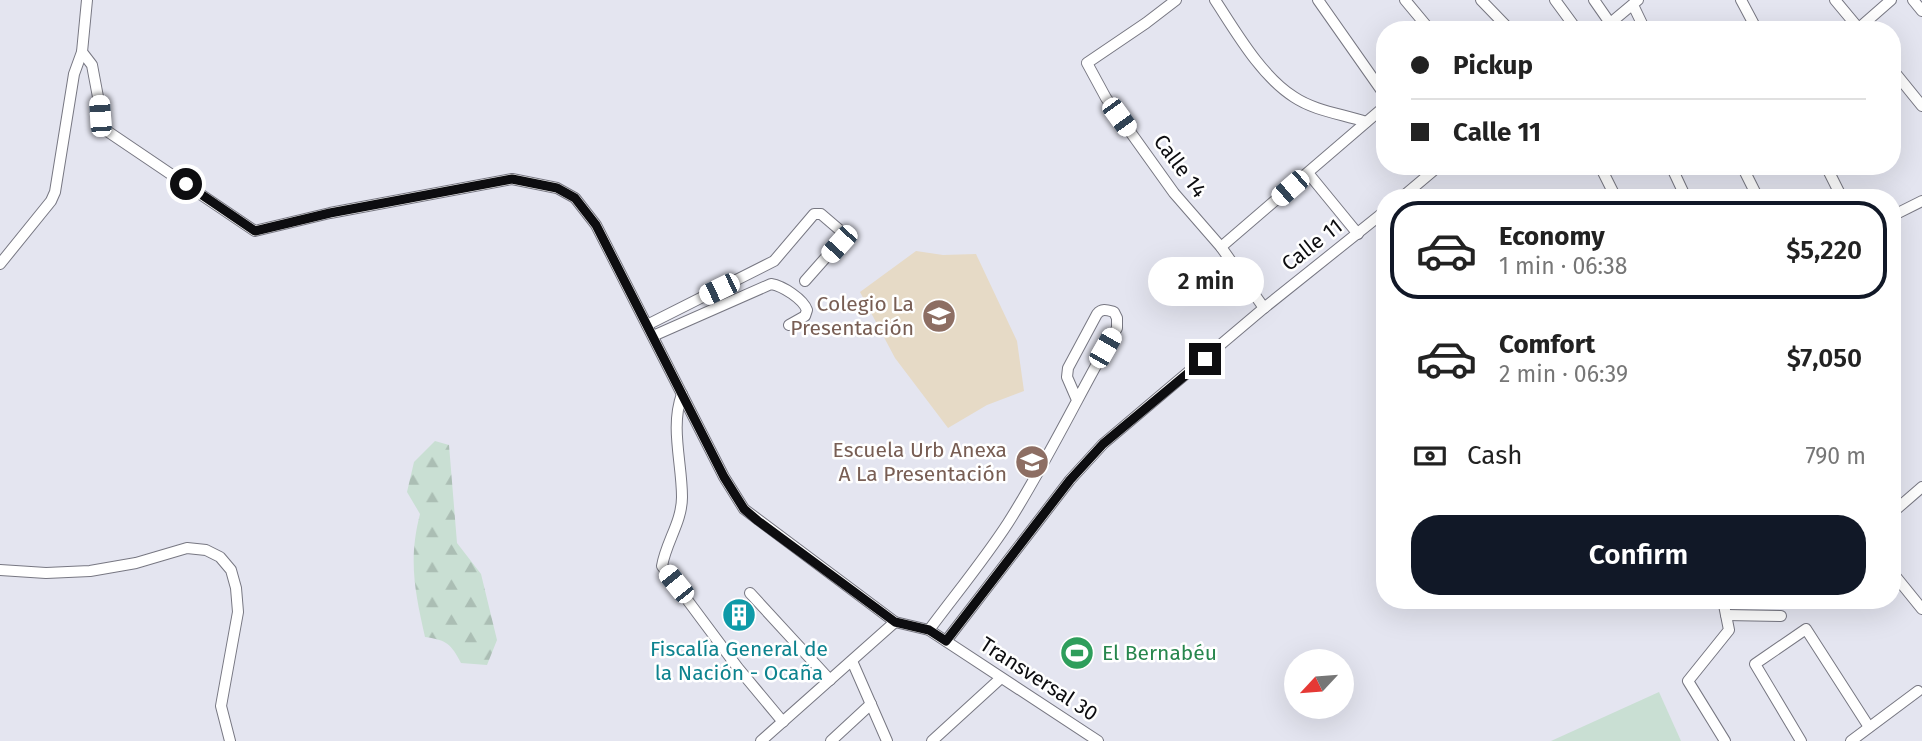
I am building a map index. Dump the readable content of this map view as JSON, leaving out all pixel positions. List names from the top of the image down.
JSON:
{
  "streets": {
    "street": ["Calle 14", "Calle 11", "Transversal 30"]
  },
  "crossings": [
    ["Calle 14", "Calle 11"],
    ["Calle 11", "Transversal 30"]
  ],
  "places": {
    "school or university": ["Colegio La Presentación", "Escuela Urb Anexa A La Presentación"],
    "building": ["Fiscalía General de la Nación - Ocaña"],
    "sports": ["El Bernabéu"]
  },
  "north": "bottom left",
  "page": {
    "banner": ["Pickup", "Calle 11"],
    "list": [
      {
        "name": "Economy",
        "note": "1 min · 06:38",
        "value": "$5,220"
      },
      {
        "name": "Comfort",
        "note": "2 min · 06:39",
        "value": "$7,050"
      }
    ],
    "bubble": "2 min",
    "pay": ["Cash", "790 m"],
    "buttons": "Confirm"
  }
}
